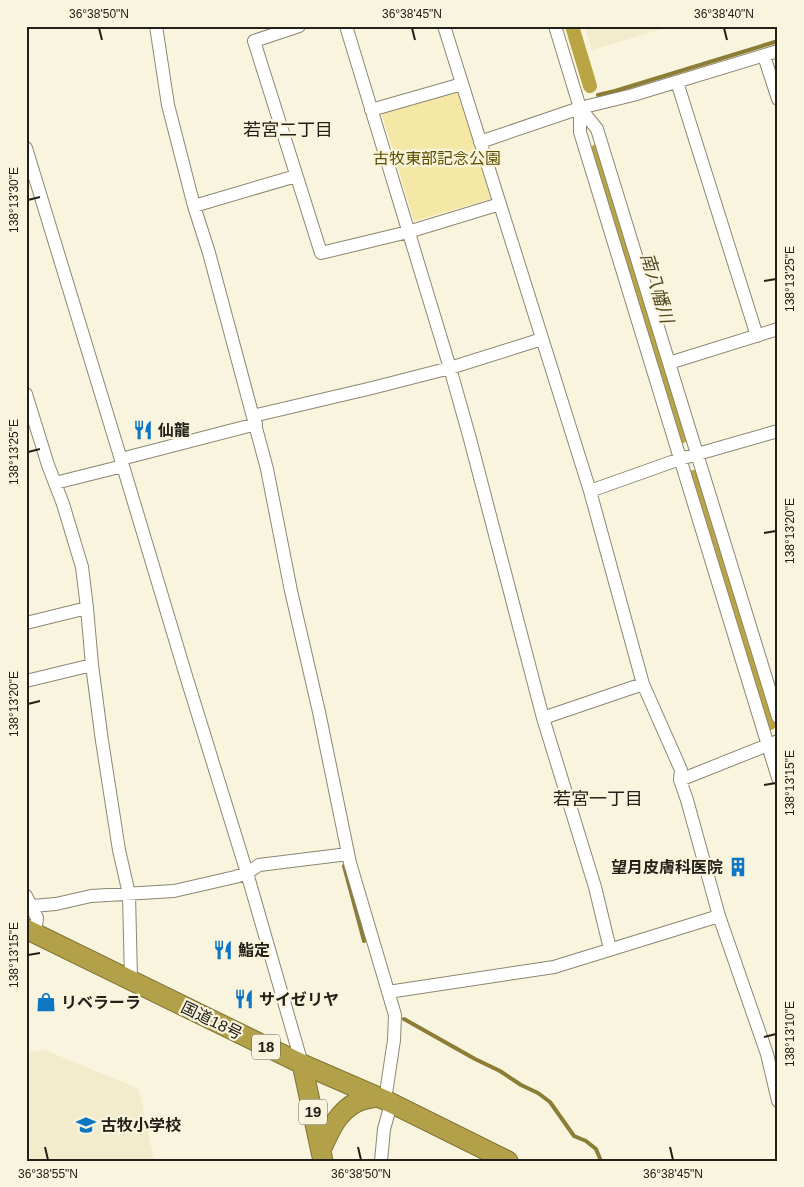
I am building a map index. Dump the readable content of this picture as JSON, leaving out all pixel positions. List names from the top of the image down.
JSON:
{
  "streets": {
    "highway": ["国道18号", "18", "19"]
  },
  "crossings": [
    ["国道18号", "19"]
  ],
  "districts": ["若宮二丁目", "若宮一丁目"],
  "water": ["南八幡川"],
  "parks": ["古牧東部記念公園"],
  "places": {
    "restaurant": ["仙龍", "鮨定", "サイゼリヤ"],
    "building": ["望月皮膚科医院"],
    "shop": ["リベラーラ"],
    "school or university": ["古牧小学校"]
  },
  "coordinates": [
    "36°38'50\"N",
    "36°38'45\"N",
    "36°38'40\"N",
    "138°13'30\"E",
    "138°13'25\"E",
    "138°13'20\"E",
    "138°13'15\"E",
    "138°13'10\"E",
    "36°38'55\"N"
  ]
}
